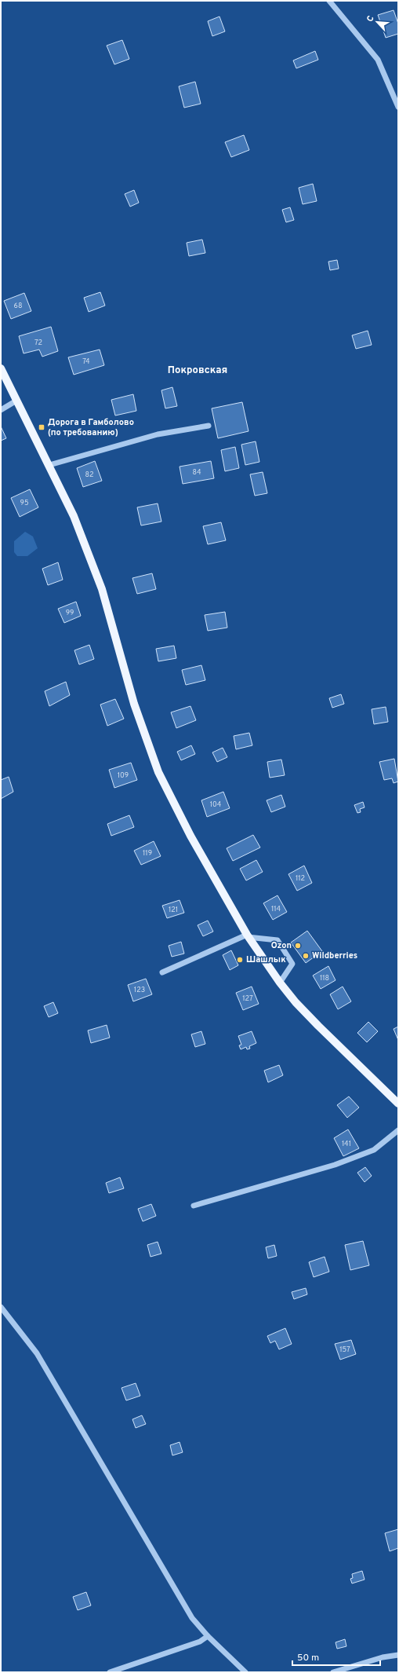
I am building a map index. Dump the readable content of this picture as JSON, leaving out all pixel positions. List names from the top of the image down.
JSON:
{
  "districts": ["Покровская"],
  "places": {
    "transit": ["Дорога в Гамболово (по требованию)"],
    "other": ["Ozon", "Wildberries", "Шашлык"]
  },
  "house_numbers": [
    "68",
    "72",
    "74",
    "84",
    "82",
    "95",
    "99",
    "109",
    "104",
    "119",
    "112",
    "114",
    "121",
    "118",
    "123",
    "127",
    "141",
    "157"
  ],
  "scale_bar": "50 m",
  "north": "top left"
}
